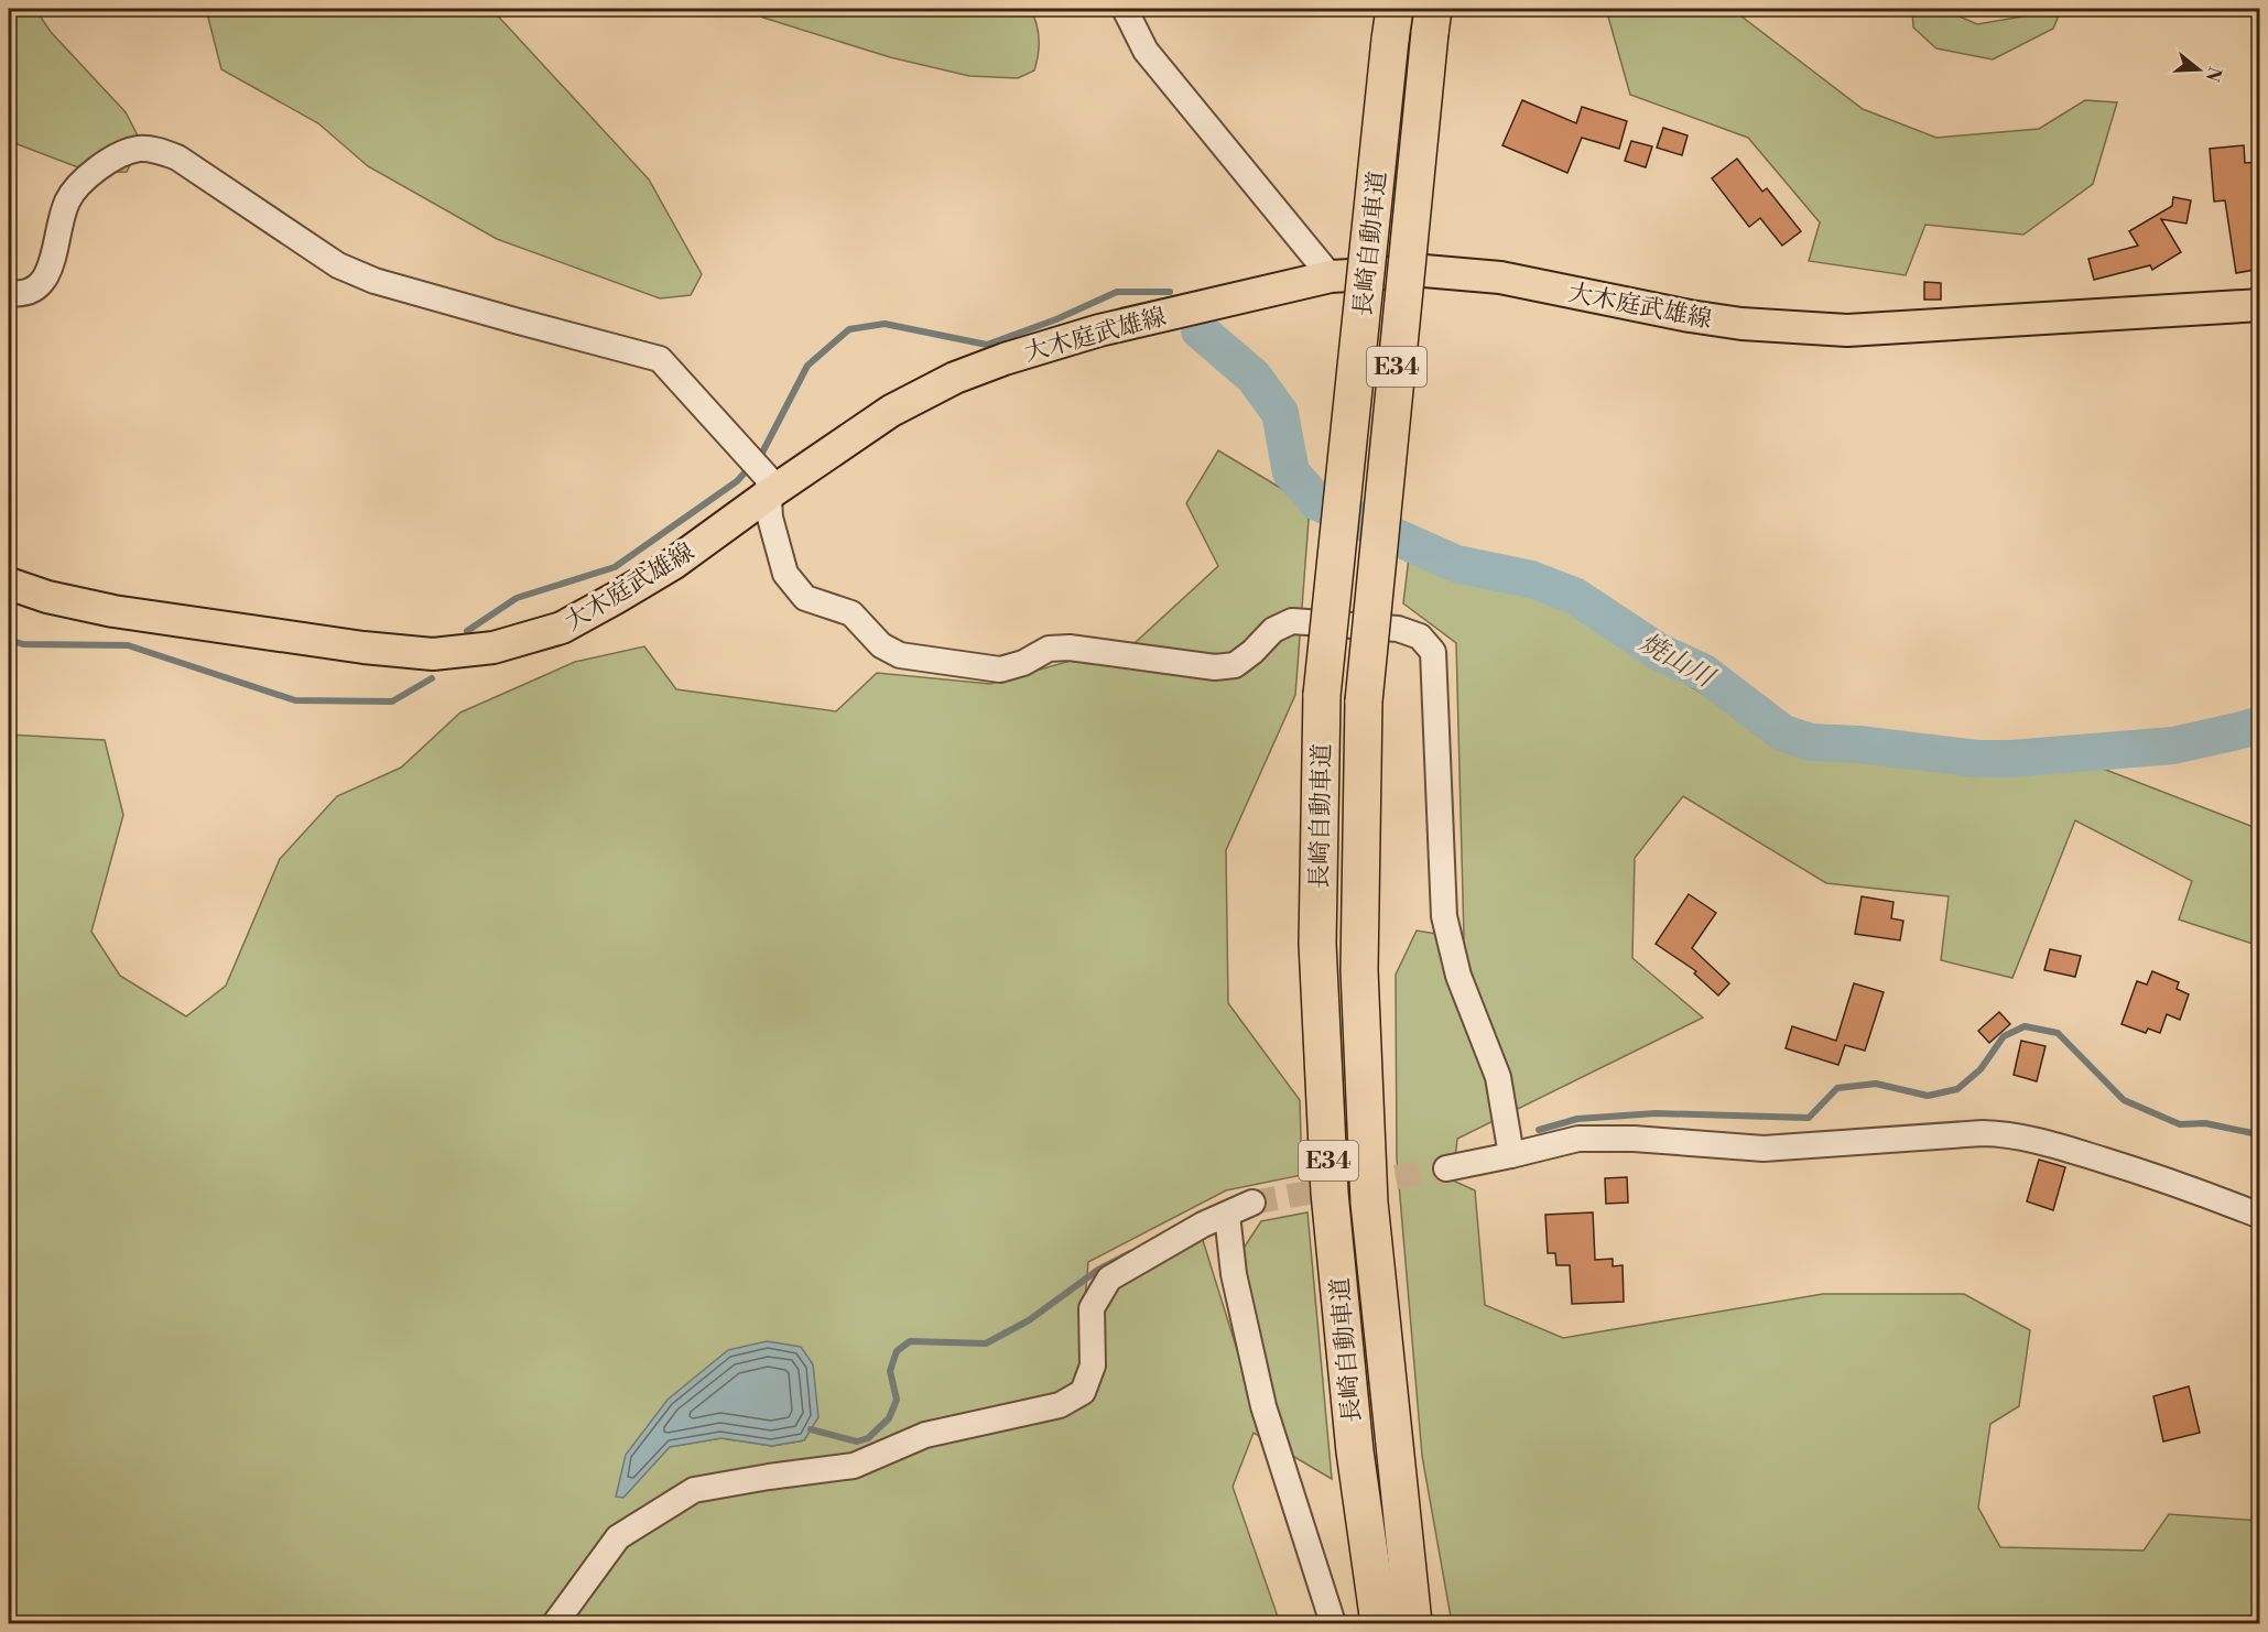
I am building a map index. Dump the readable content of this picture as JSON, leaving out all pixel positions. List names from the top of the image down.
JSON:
{
  "streets": {
    "highway": ["長崎自動車道", "E34"],
    "main road": ["大木庭武雄線"]
  },
  "water": ["焼山川"],
  "north": "right"
}
